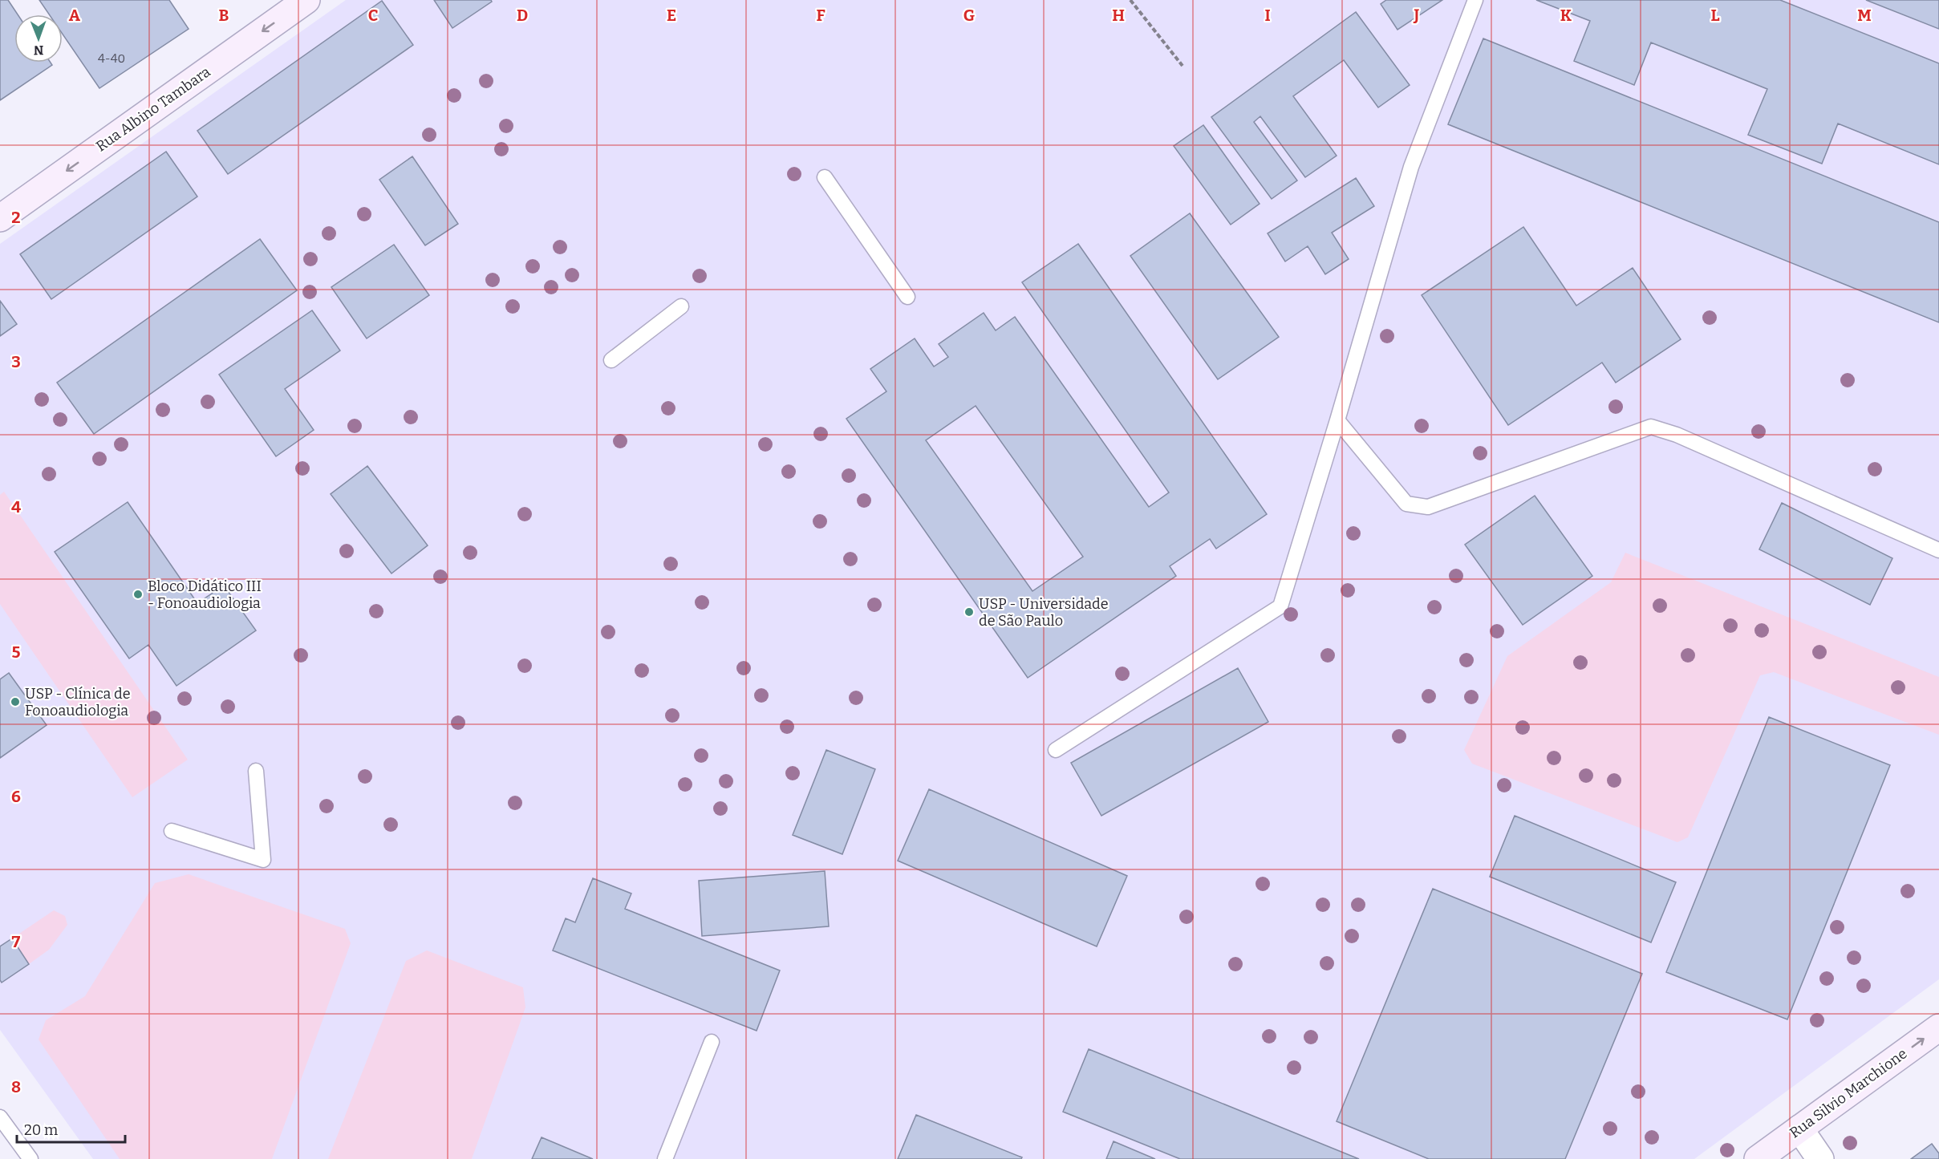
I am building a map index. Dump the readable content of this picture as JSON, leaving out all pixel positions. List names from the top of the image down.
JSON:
{
  "streets": {
    "street": ["Rua Albino Tambara", "Rua Silvio Marchione"]
  },
  "one_way": ["Rua Albino Tambara", "Rua Silvio Marchione"],
  "places": ["Bloco Didático III - Fonoaudiologia", "USP - Universidade de São Paulo", "USP - Clínica de Fonoaudiologia"],
  "house_numbers": ["4-40"],
  "scale_bar": "20 m",
  "north": "bottom",
  "grid": {
    "columns": [
      "A",
      "B",
      "C",
      "D",
      "E",
      "F",
      "G",
      "H",
      "I",
      "J",
      "K",
      "L",
      "M"
    ],
    "rows": [
      "2",
      "3",
      "4",
      "5",
      "6",
      "7",
      "8"
    ]
  }
}
